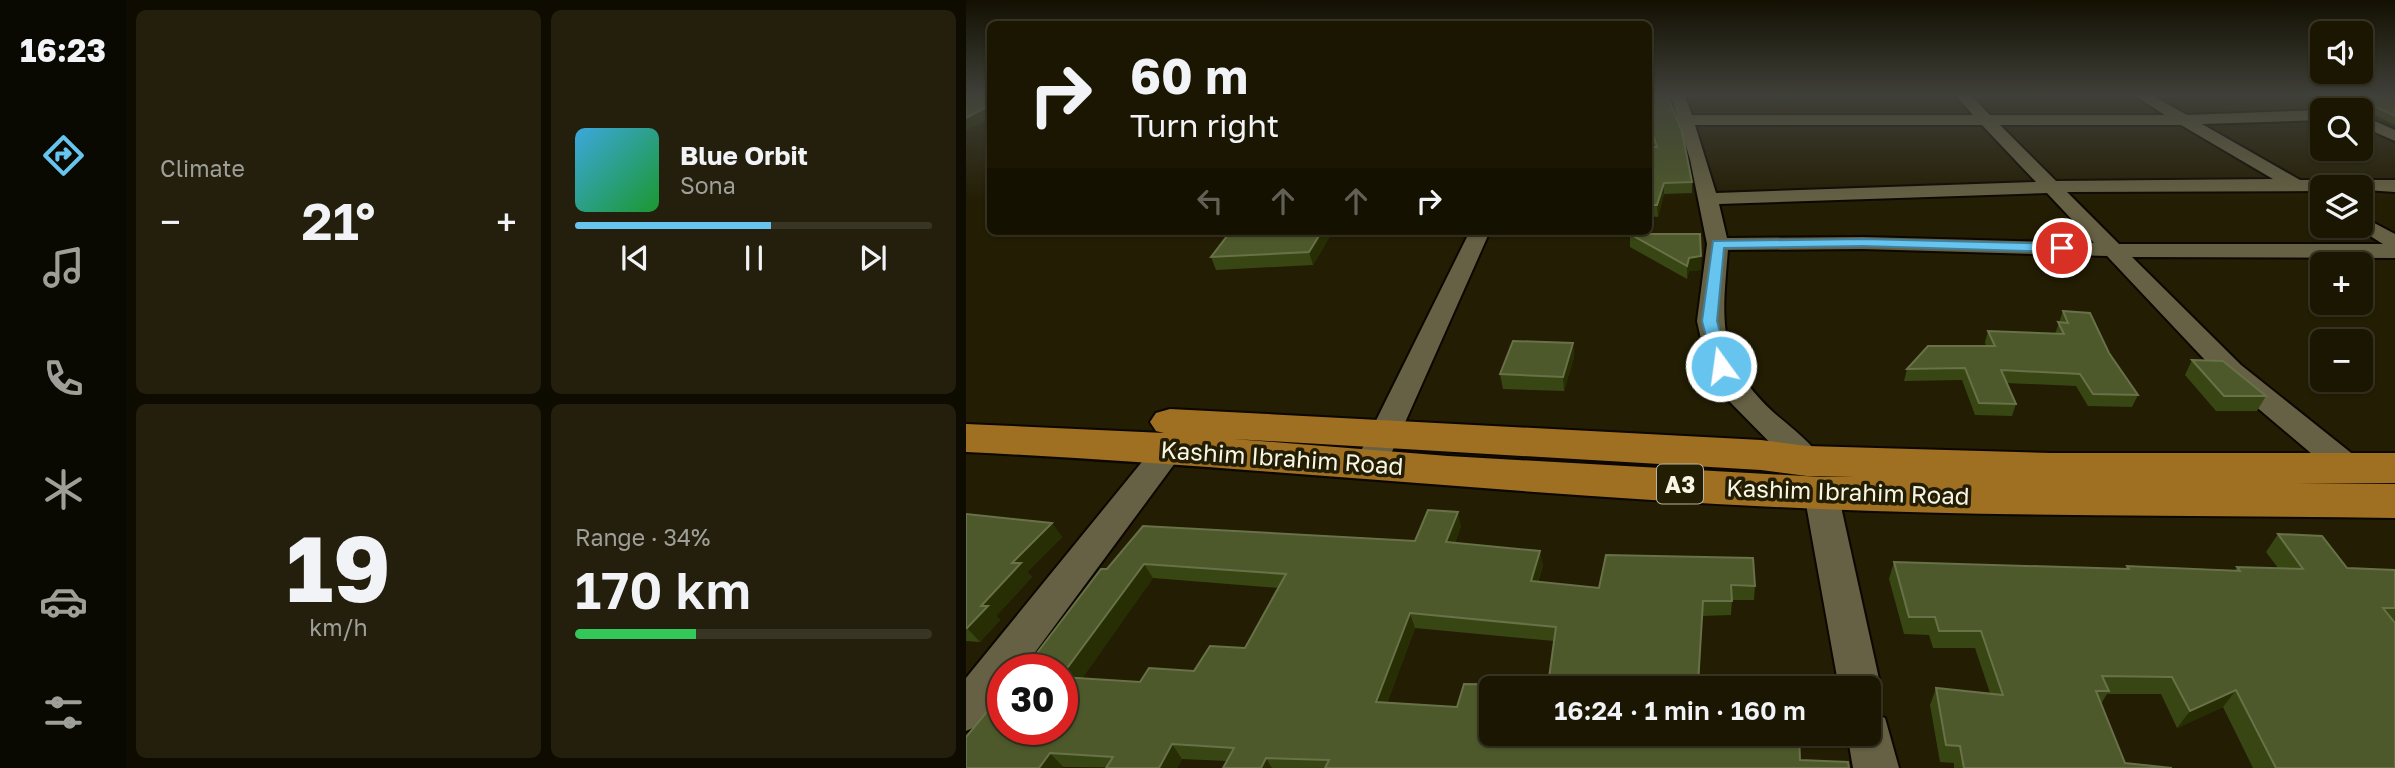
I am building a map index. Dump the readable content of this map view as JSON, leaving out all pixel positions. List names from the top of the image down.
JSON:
{
  "streets": {
    "highway": ["Kashim Ibrahim Road", "A3"]
  },
  "page": {
    "tabs": "16:23",
    "tile": [
      "Climate",
      ["19", "km/h"],
      ["Range · 34%", "170 km"]
    ],
    "map_buttons": ["+", "−"],
    "turn": ["60 m", "Turn right"],
    "song": ["Blue Orbit", "Sona"],
    "heat": ["−", "21°", "+"],
    "limit": "30",
    "trip": "16:24 · 1 min · 160 m"
  }
}
